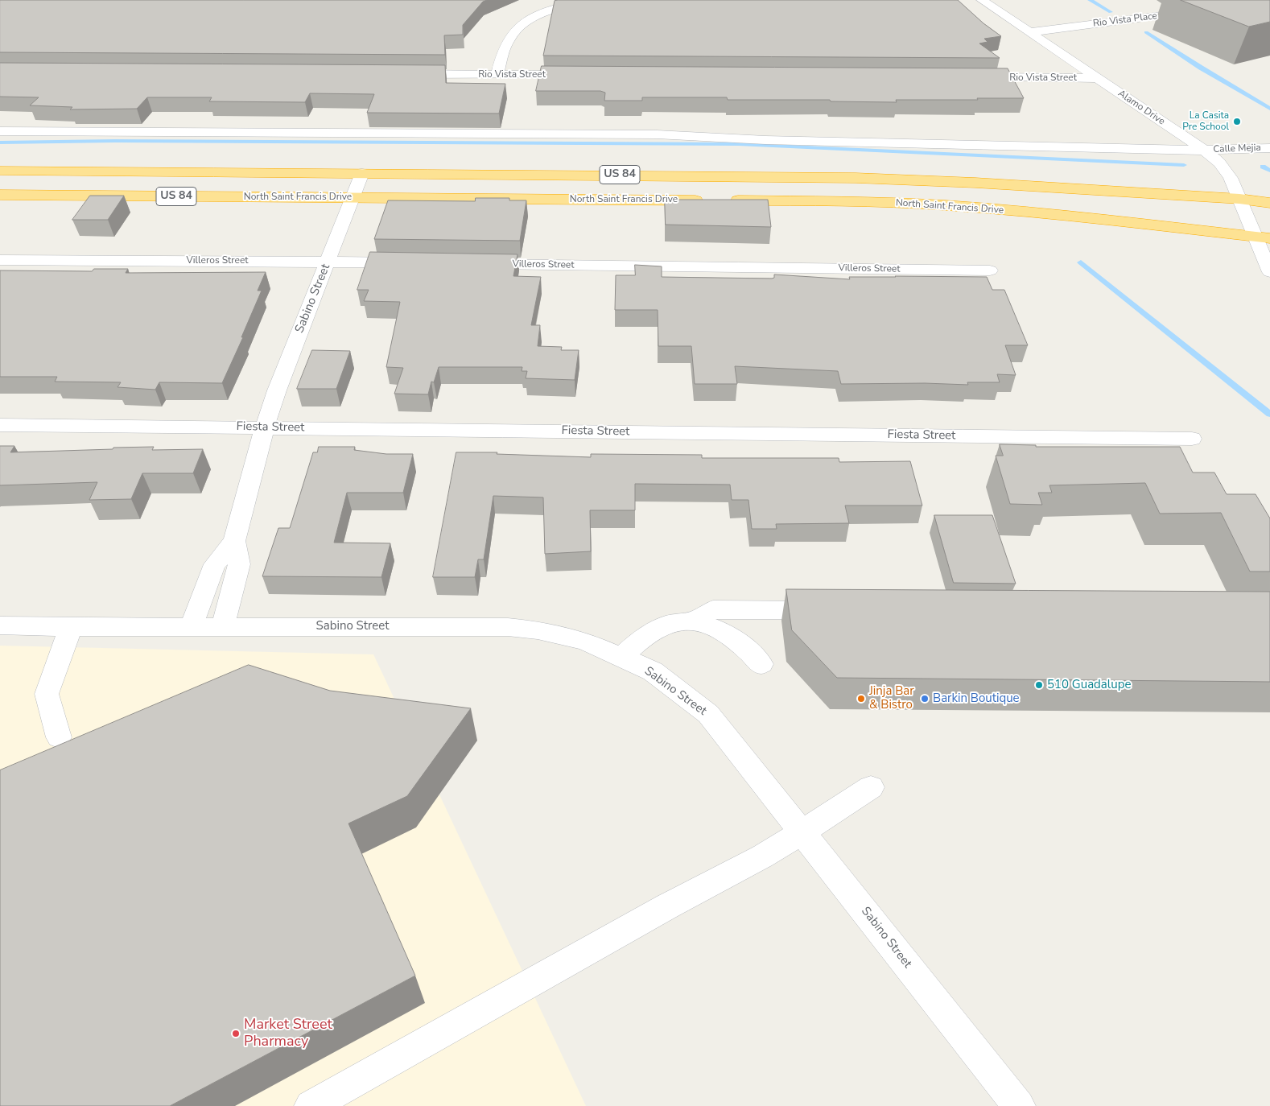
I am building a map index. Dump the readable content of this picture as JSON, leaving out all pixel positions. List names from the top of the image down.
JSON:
{
  "streets": {
    "highway": ["US 84", "North Saint Francis Drive"],
    "street": [
      "Rio Vista Place",
      "Rio Vista Street",
      "Alamo Drive",
      "Calle Mejia",
      "Villeros Street",
      "Sabino Street",
      "Fiesta Street"
    ]
  },
  "crossings": [
    ["Rio Vista Place", "Alamo Drive"],
    ["Rio Vista Street", "Alamo Drive"],
    ["Alamo Drive", "Calle Mejia"],
    ["Alamo Drive", "North Saint Francis Drive"],
    ["North Saint Francis Drive", "Sabino Street"],
    ["Villeros Street", "Sabino Street"],
    ["Sabino Street", "Fiesta Street"]
  ],
  "places": [
    "La Casita Pre School",
    "510 Guadalupe",
    "Jinja Bar & Bistro",
    "Barkin Boutique",
    "Market Street Pharmacy"
  ]
}
